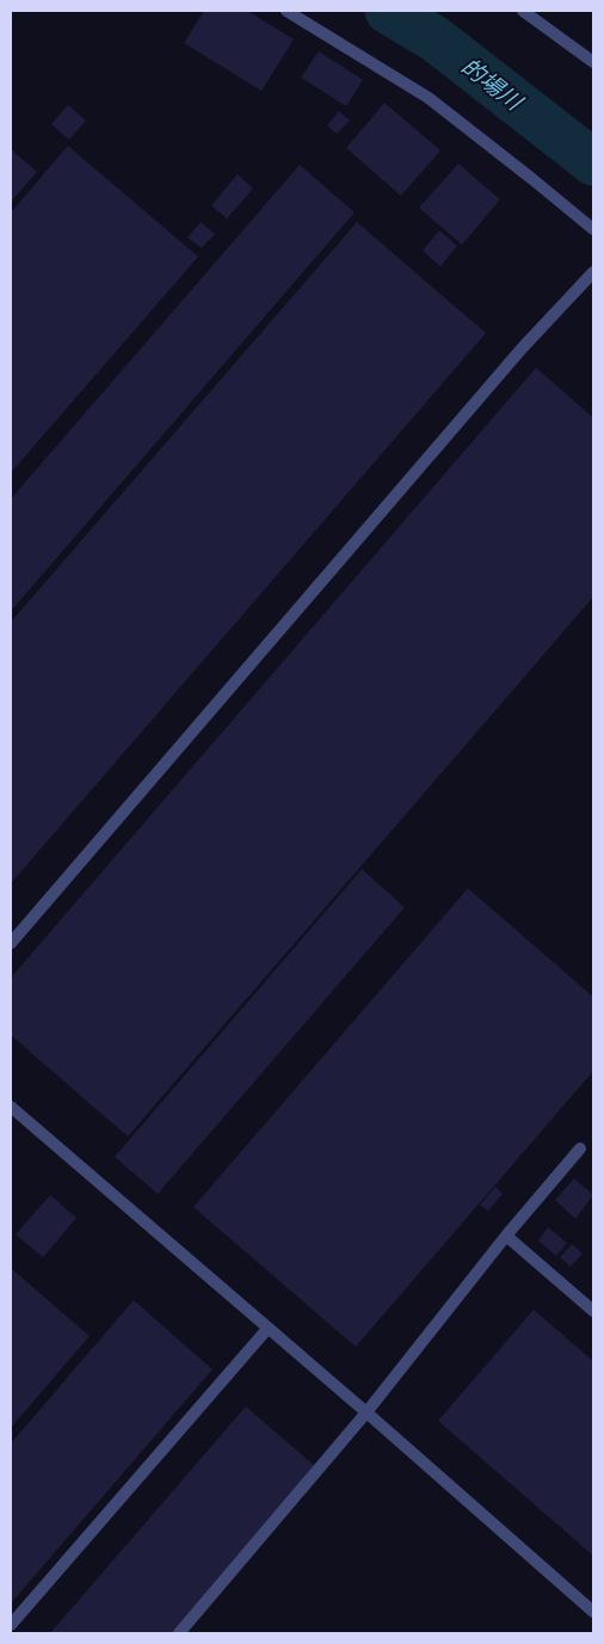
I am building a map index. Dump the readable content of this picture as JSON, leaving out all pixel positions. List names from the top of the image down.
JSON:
{
  "water": ["的場川"]
}
